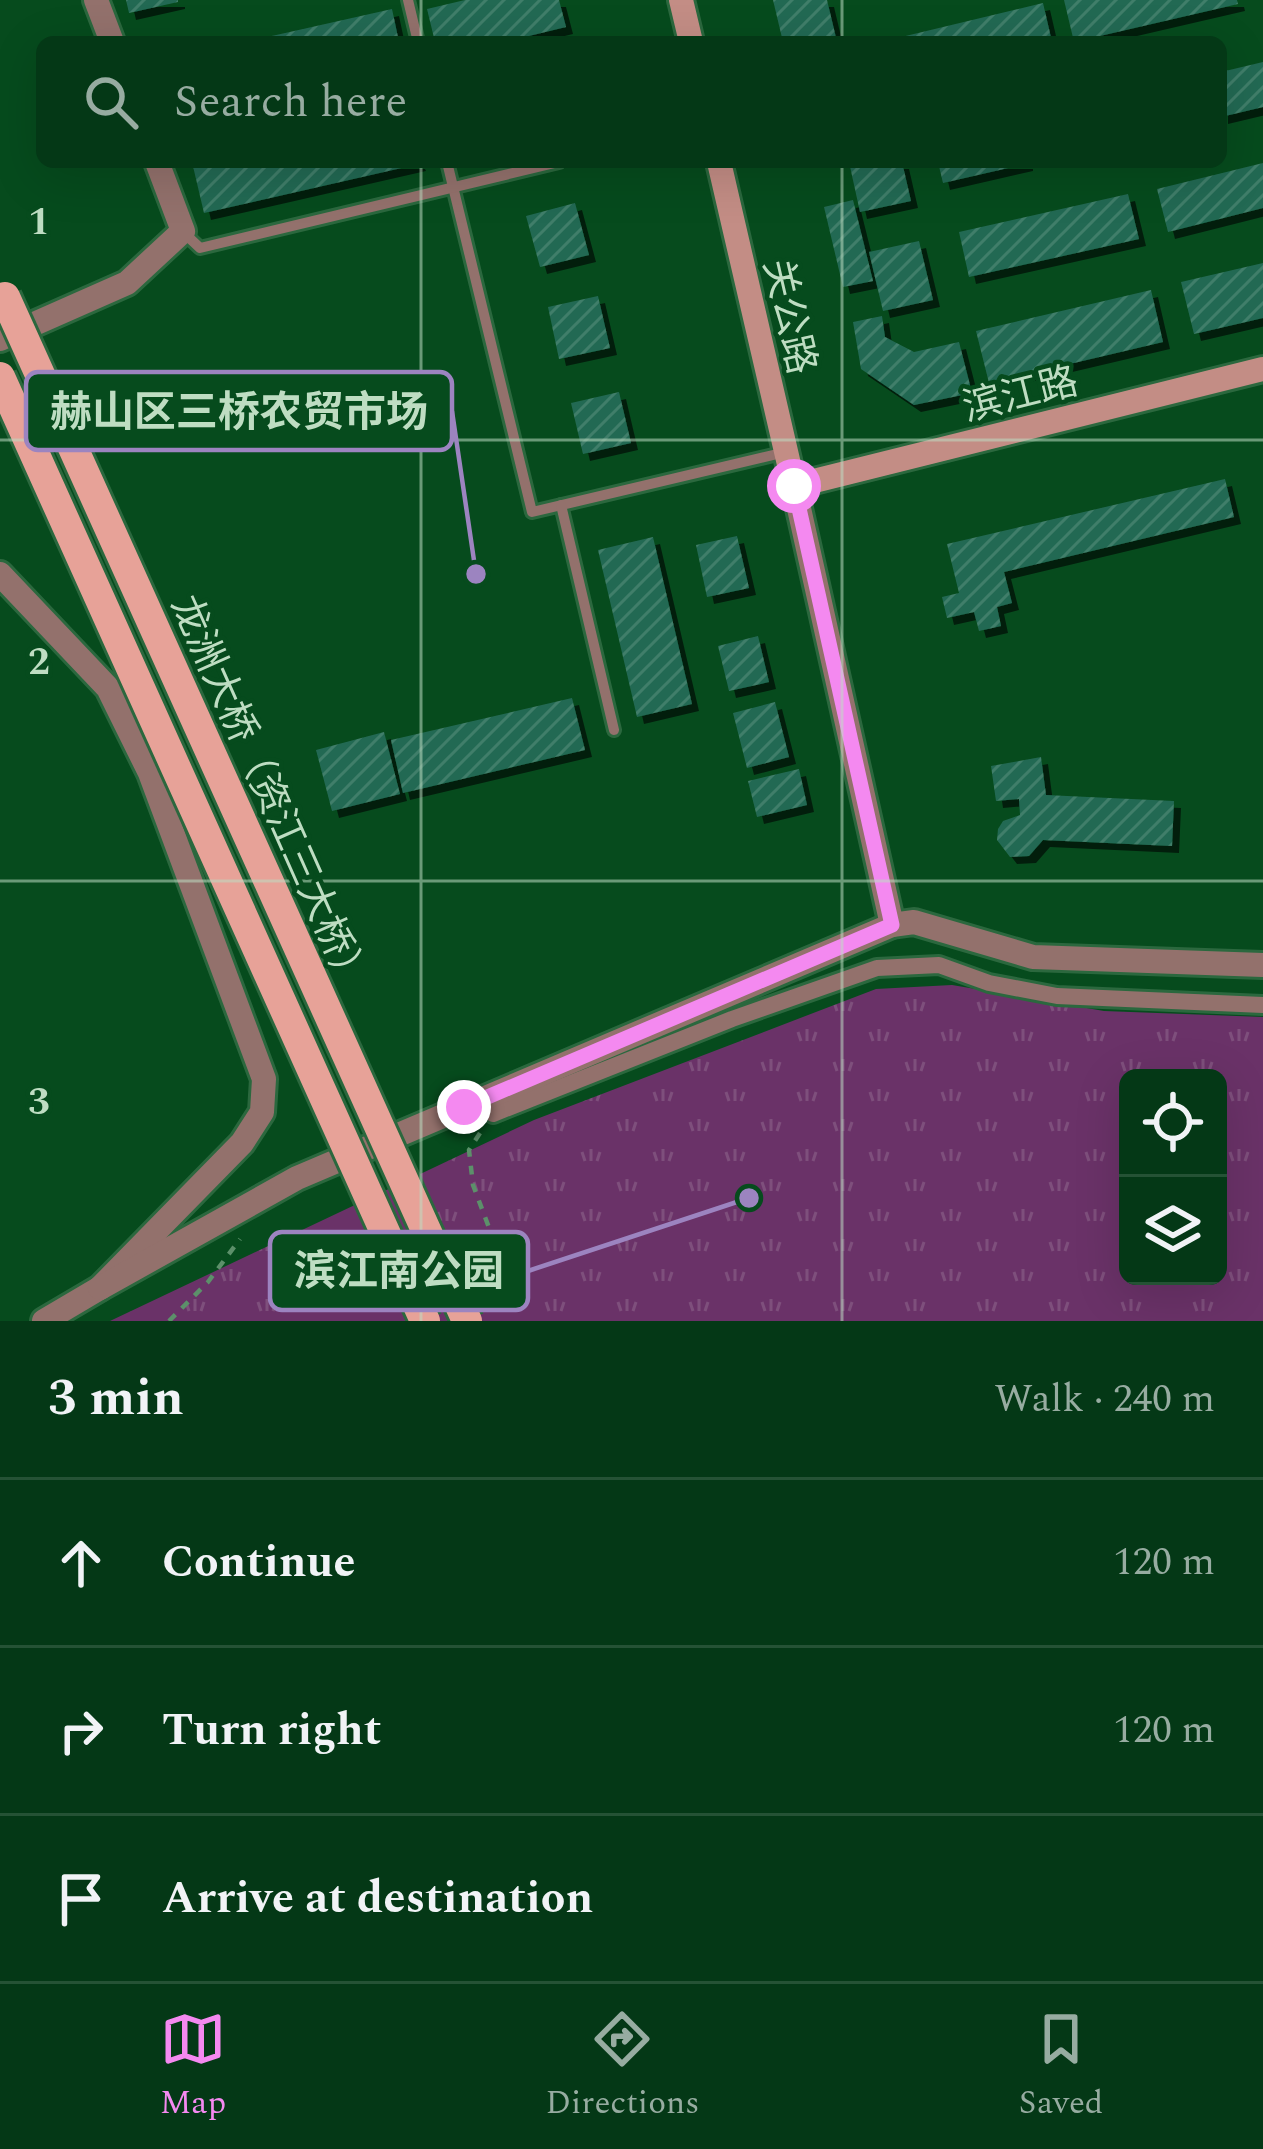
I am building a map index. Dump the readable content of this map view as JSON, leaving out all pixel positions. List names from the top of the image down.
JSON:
{
  "streets": {
    "main road": ["关公路", "滨江路", "龙洲大桥（资江三大桥）"]
  },
  "crossings": [
    ["关公路", "滨江路"]
  ],
  "places": ["赫山区三桥农贸市场", "滨江南公园"],
  "page": {
    "search": "Search here",
    "heading": ["3 min", "Walk · 240 m"],
    "list": [
      ["Continue", "120 m"],
      ["Turn right", "120 m"],
      "Arrive at destination"
    ],
    "nav": ["Map", "Directions", "Saved"]
  },
  "grid": {
    "rows": ["1", "2", "3"]
  }
}
